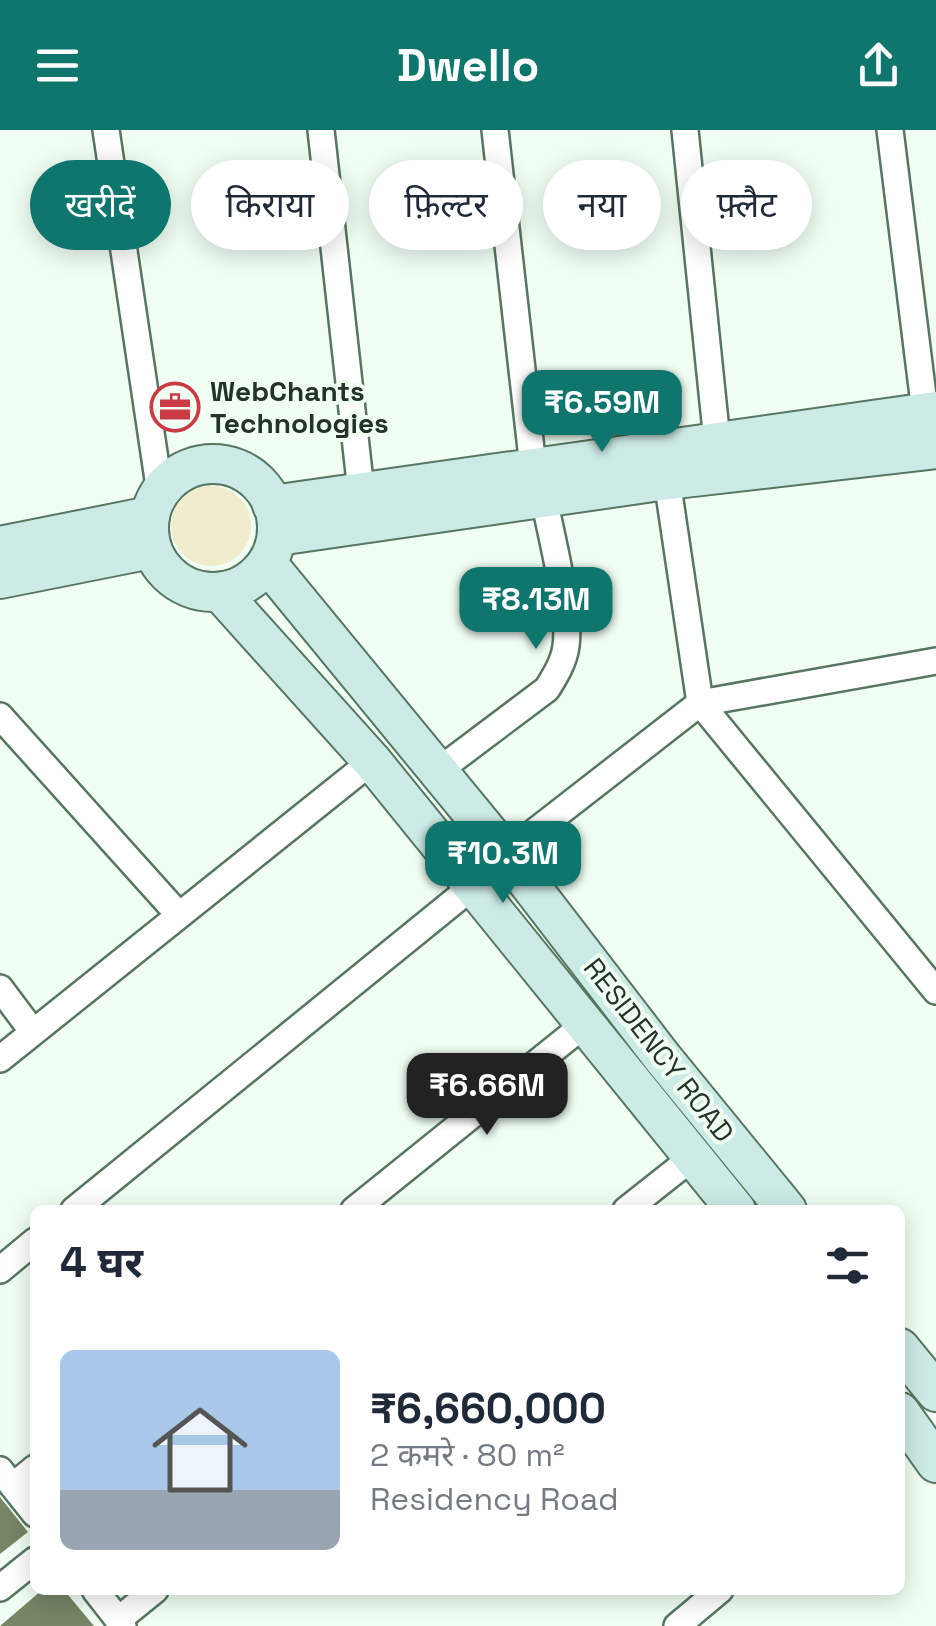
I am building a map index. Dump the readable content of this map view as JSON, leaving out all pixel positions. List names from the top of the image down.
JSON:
{
  "streets": {
    "main road": ["RESIDENCY ROAD"]
  },
  "places": {
    "office": ["WebChants Technologies"]
  },
  "page": {
    "header": "Dwello",
    "chip": [
      "खरीदें",
      "किराया",
      "फ़िल्टर",
      "नया",
      "फ़्लैट"
    ],
    "price": [
      "₹6.59M",
      "₹8.13M",
      "₹10.3M",
      "₹6.66M"
    ],
    "heading": "4 घर",
    "list": [
      {
        "name": "₹6,660,000",
        "note": "2 कमरे · 80 m² · Residency Road"
      }
    ]
  }
}
